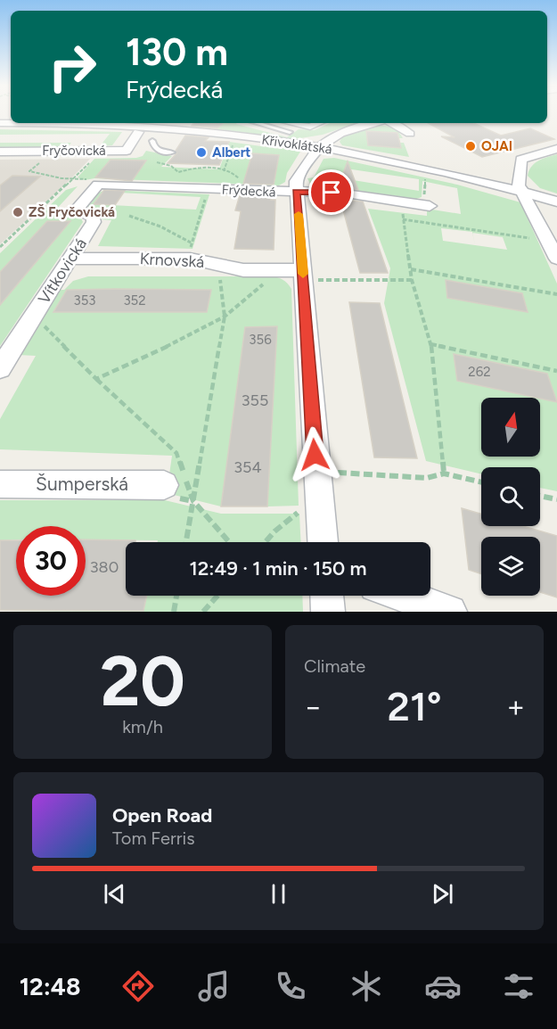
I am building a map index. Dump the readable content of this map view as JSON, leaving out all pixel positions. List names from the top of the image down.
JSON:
{
  "streets": {
    "street": [
      "Křivoklátská",
      "Fryčovická",
      "Frýdecká",
      "Krnovská",
      "Vítkovická",
      "Šumperská"
    ]
  },
  "crossings": [
    ["Frýdecká", "Vítkovická"],
    ["Krnovská", "Vítkovická"]
  ],
  "places": ["OJAI", "Albert", "ZŠ Fryčovická"],
  "house_numbers": [
    "353",
    "352",
    "356",
    "262",
    "355",
    "354",
    "380"
  ],
  "north": "top",
  "page": {
    "turn": ["130 m", "Frýdecká"],
    "limit": "30",
    "trip": "12:49 · 1 min · 150 m",
    "tile": [
      ["20", "km/h"],
      "Climate"
    ],
    "heat": ["−", "21°", "+"],
    "song": ["Open Road", "Tom Ferris"],
    "tabs": "12:48"
  }
}
